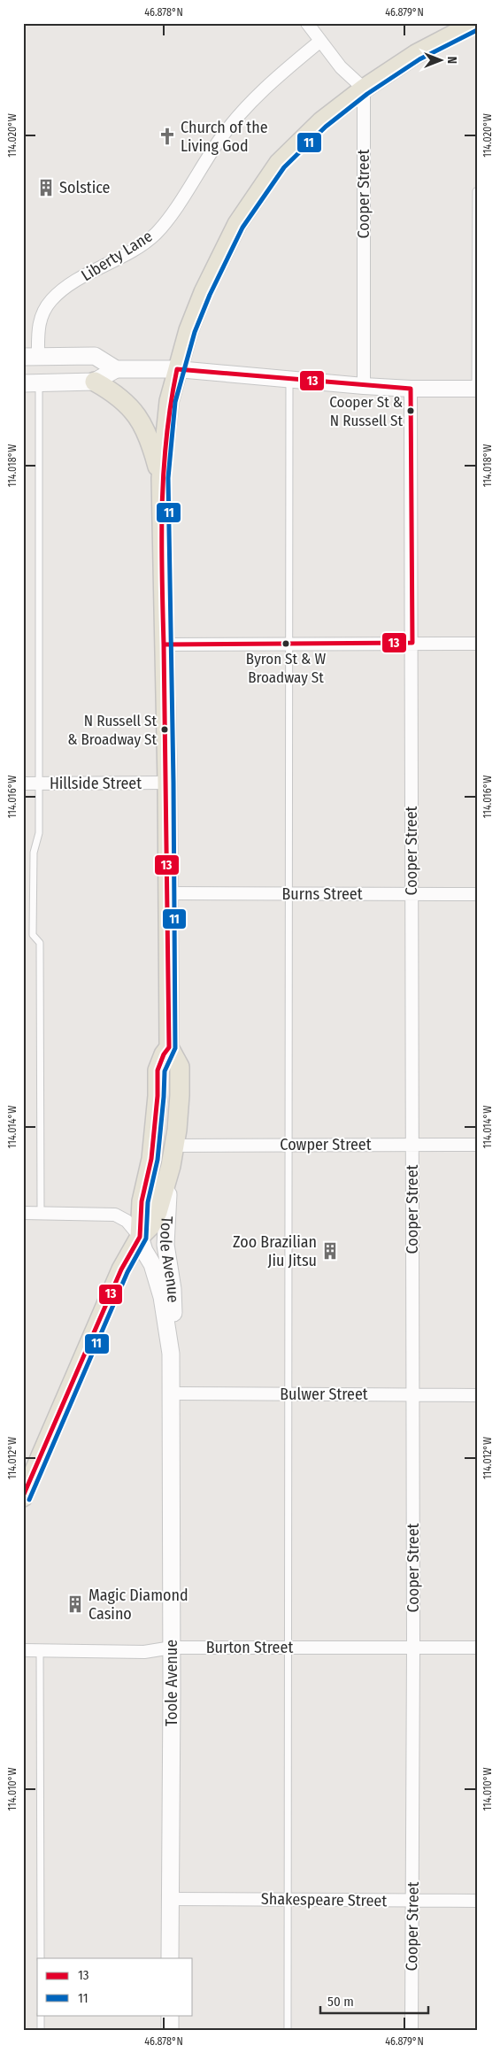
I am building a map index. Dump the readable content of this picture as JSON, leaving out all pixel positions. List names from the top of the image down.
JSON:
{
  "streets": {
    "main road": ["Toole Avenue"],
    "street": [
      "Cooper Street",
      "Liberty Lane",
      "Hillside Street",
      "Burns Street",
      "Cowper Street",
      "Bulwer Street",
      "Burton Street",
      "Shakespeare Street"
    ]
  },
  "crossings": [
    ["Cooper Street", "Burns Street"],
    ["Cooper Street", "Cowper Street"],
    ["Cooper Street", "Bulwer Street"],
    ["Cooper Street", "Burton Street"],
    ["Cooper Street", "Shakespeare Street"],
    ["Toole Avenue", "Bulwer Street"],
    ["Toole Avenue", "Burton Street"],
    ["Toole Avenue", "Shakespeare Street"]
  ],
  "places": {
    "church": ["Church of the Living God"],
    "building": ["Solstice", "Zoo Brazilian Jiu Jitsu", "Magic Diamond Casino"],
    "other": ["Cooper St & N Russell St", "Byron St & W Broadway St", "N Russell St & Broadway St"]
  },
  "lines": ["transit line 11", "transit line 13"],
  "legend": ["13", "11"],
  "scale_bar": "50 m",
  "north": "right",
  "coordinates": [
    "46.878°N",
    "46.879°N",
    "114.020°W",
    "114.018°W",
    "114.016°W",
    "114.014°W",
    "114.012°W",
    "114.010°W"
  ]
}
